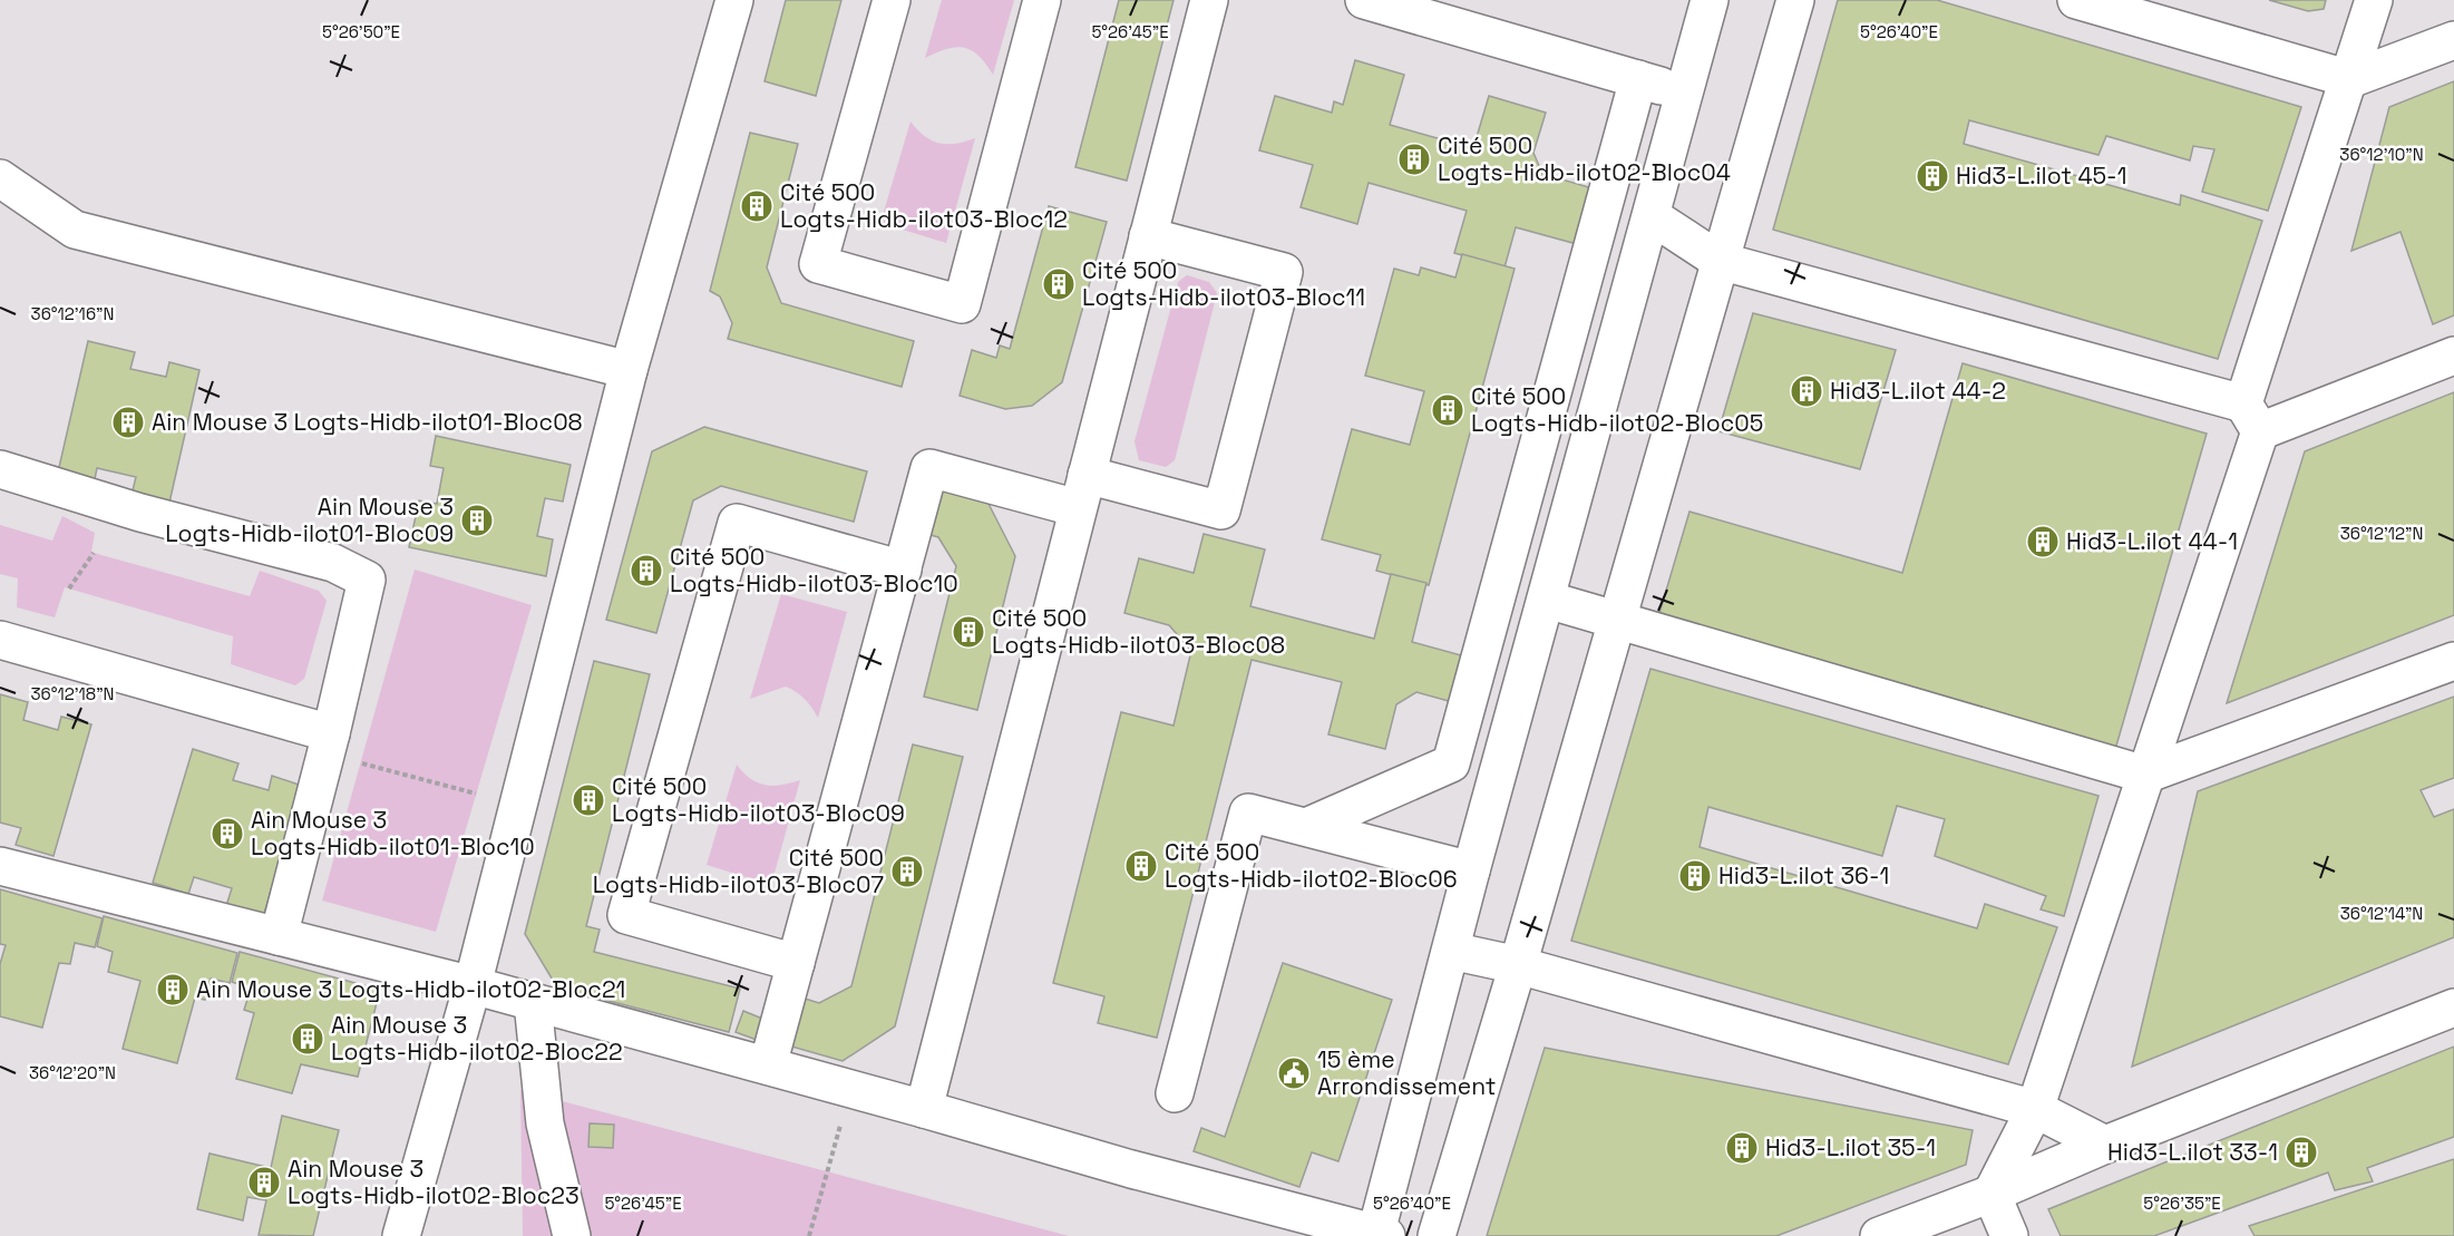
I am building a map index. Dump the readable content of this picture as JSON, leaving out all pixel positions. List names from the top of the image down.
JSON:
{
  "places": {
    "building": [
      "Cité 500 Logts-Hidb-ilot02-Bloc04",
      "Hid3-L.ilot 45-1",
      "Cité 500 Logts-Hidb-ilot03-Bloc12",
      "Cité 500 Logts-Hidb-ilot03-Bloc11",
      "Hid3-L.ilot 44-2",
      "Cité 500 Logts-Hidb-ilot02-Bloc05",
      "Ain Mouse 3 Logts-Hidb-ilot01-Bloc08",
      "Ain Mouse 3 Logts-Hidb-ilot01-Bloc09",
      "Hid3-L.ilot 44-1",
      "Cité 500 Logts-Hidb-ilot03-Bloc10",
      "Cité 500 Logts-Hidb-ilot03-Bloc08",
      "Cité 500 Logts-Hidb-ilot03-Bloc09",
      "Ain Mouse 3 Logts-Hidb-ilot01-Bloc10",
      "Cité 500 Logts-Hidb-ilot02-Bloc06",
      "Cité 500 Logts-Hidb-ilot03-Bloc07",
      "Hid3-L.ilot 36-1",
      "Ain Mouse 3 Logts-Hidb-ilot02-Bloc21",
      "Ain Mouse 3 Logts-Hidb-ilot02-Bloc22",
      "Hid3-L.ilot 35-1",
      "Hid3-L.ilot 33-1",
      "Ain Mouse 3 Logts-Hidb-ilot02-Bloc23"
    ],
    "public building": ["15 ème Arrondissement"]
  },
  "coordinates": [
    "5°26'50\"E",
    "5°26'45\"E",
    "5°26'40\"E",
    "36°12'10\"N",
    "36°12'16\"N",
    "36°12'12\"N",
    "36°12'18\"N",
    "36°12'14\"N",
    "36°12'20\"N",
    "5°26'35\"E"
  ]
}
